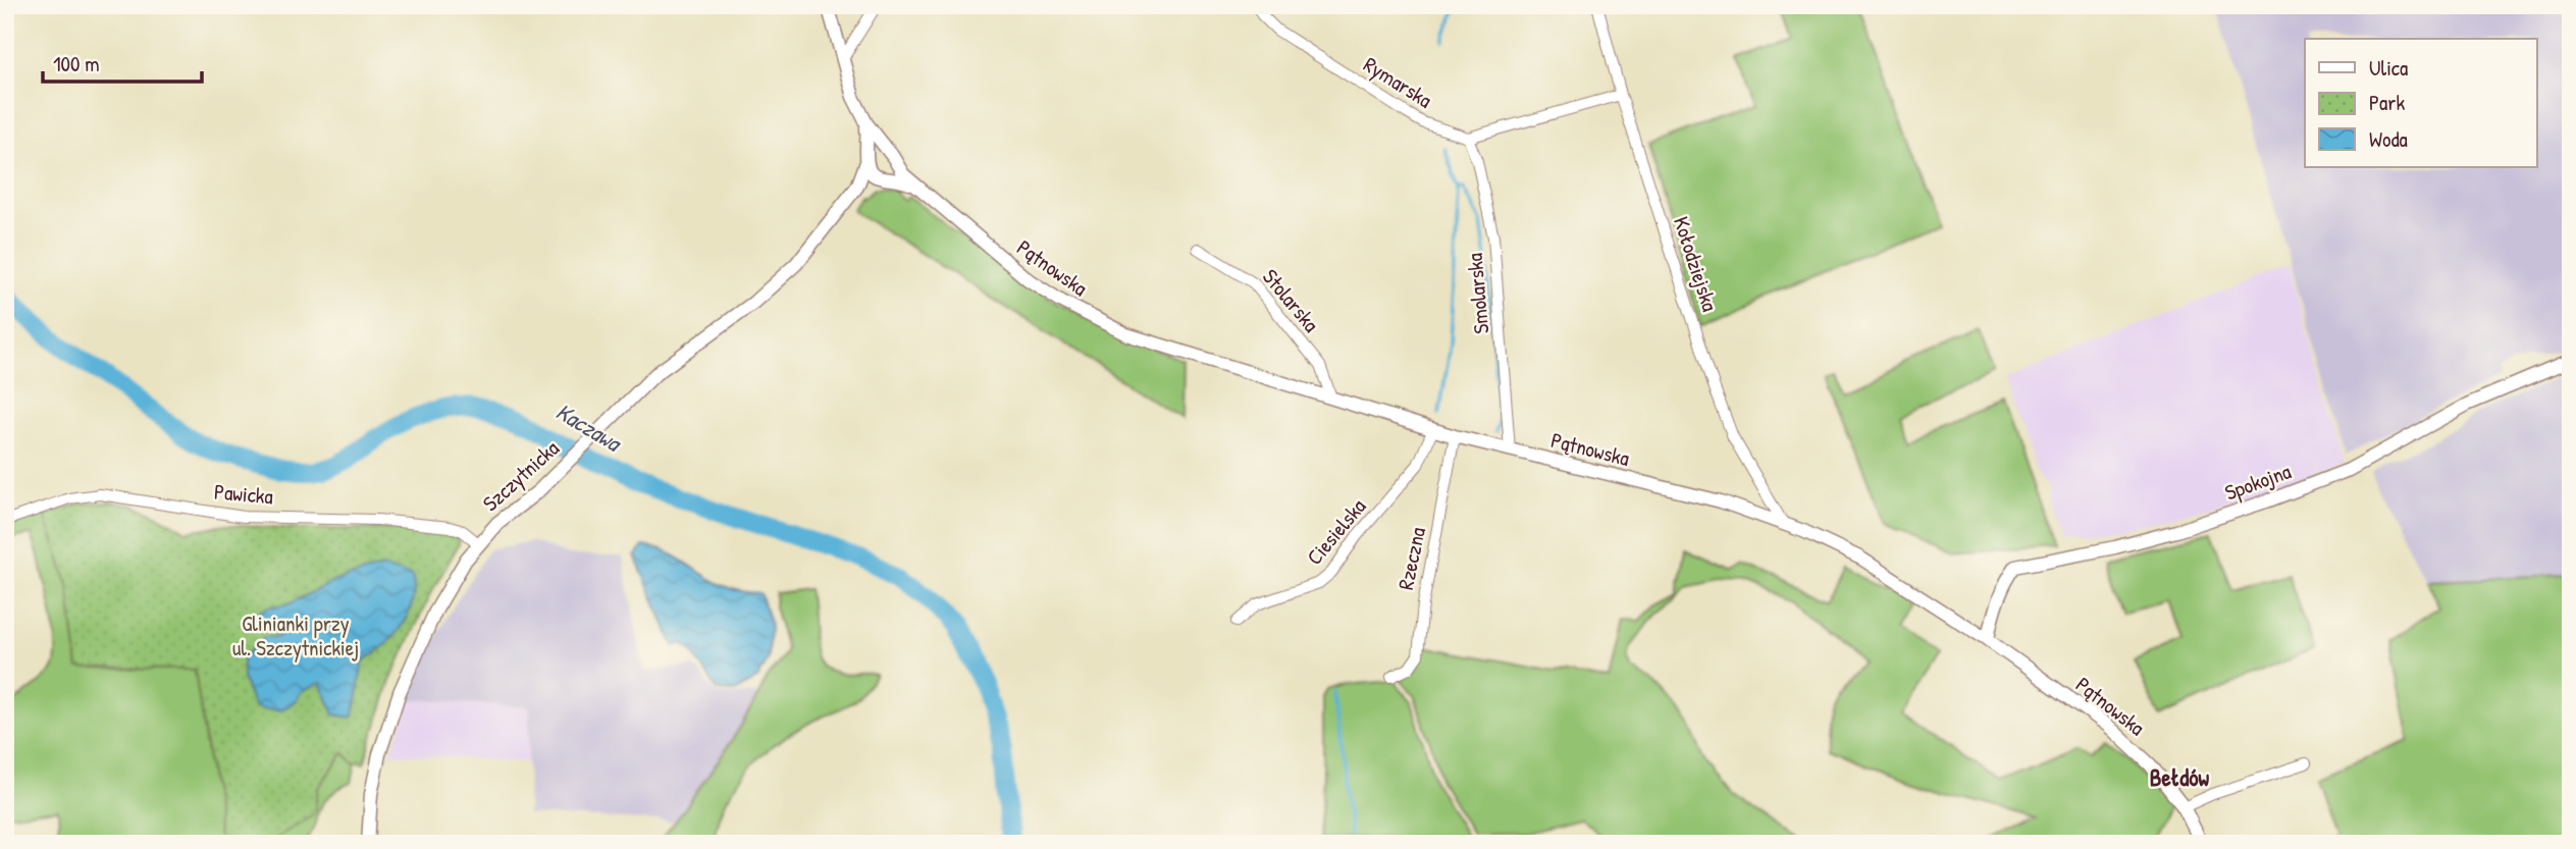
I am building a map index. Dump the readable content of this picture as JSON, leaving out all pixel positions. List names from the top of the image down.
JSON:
{
  "streets": {
    "street": [
      "Rymarska",
      "Kołodziejska",
      "Pątnowska",
      "Smolarska",
      "Stolarska",
      "Szczytnicka",
      "Spokojna",
      "Pawicka",
      "Ciesielska",
      "Rzeczna"
    ]
  },
  "crossings": [
    ["Rymarska", "Smolarska"],
    ["Kołodziejska", "Pątnowska"],
    ["Pątnowska", "Smolarska"],
    ["Pątnowska", "Stolarska"],
    ["Pątnowska", "Szczytnicka"],
    ["Pątnowska", "Spokojna"],
    ["Pątnowska", "Ciesielska"],
    ["Pątnowska", "Rzeczna"],
    ["Szczytnicka", "Pawicka"]
  ],
  "districts": ["Bełdów"],
  "water": ["Kaczawa"],
  "parks": ["Glinianki przy ul. Szczytnickiej"],
  "legend": ["Ulica", "Park", "Woda"],
  "scale_bar": "100 m"
}
